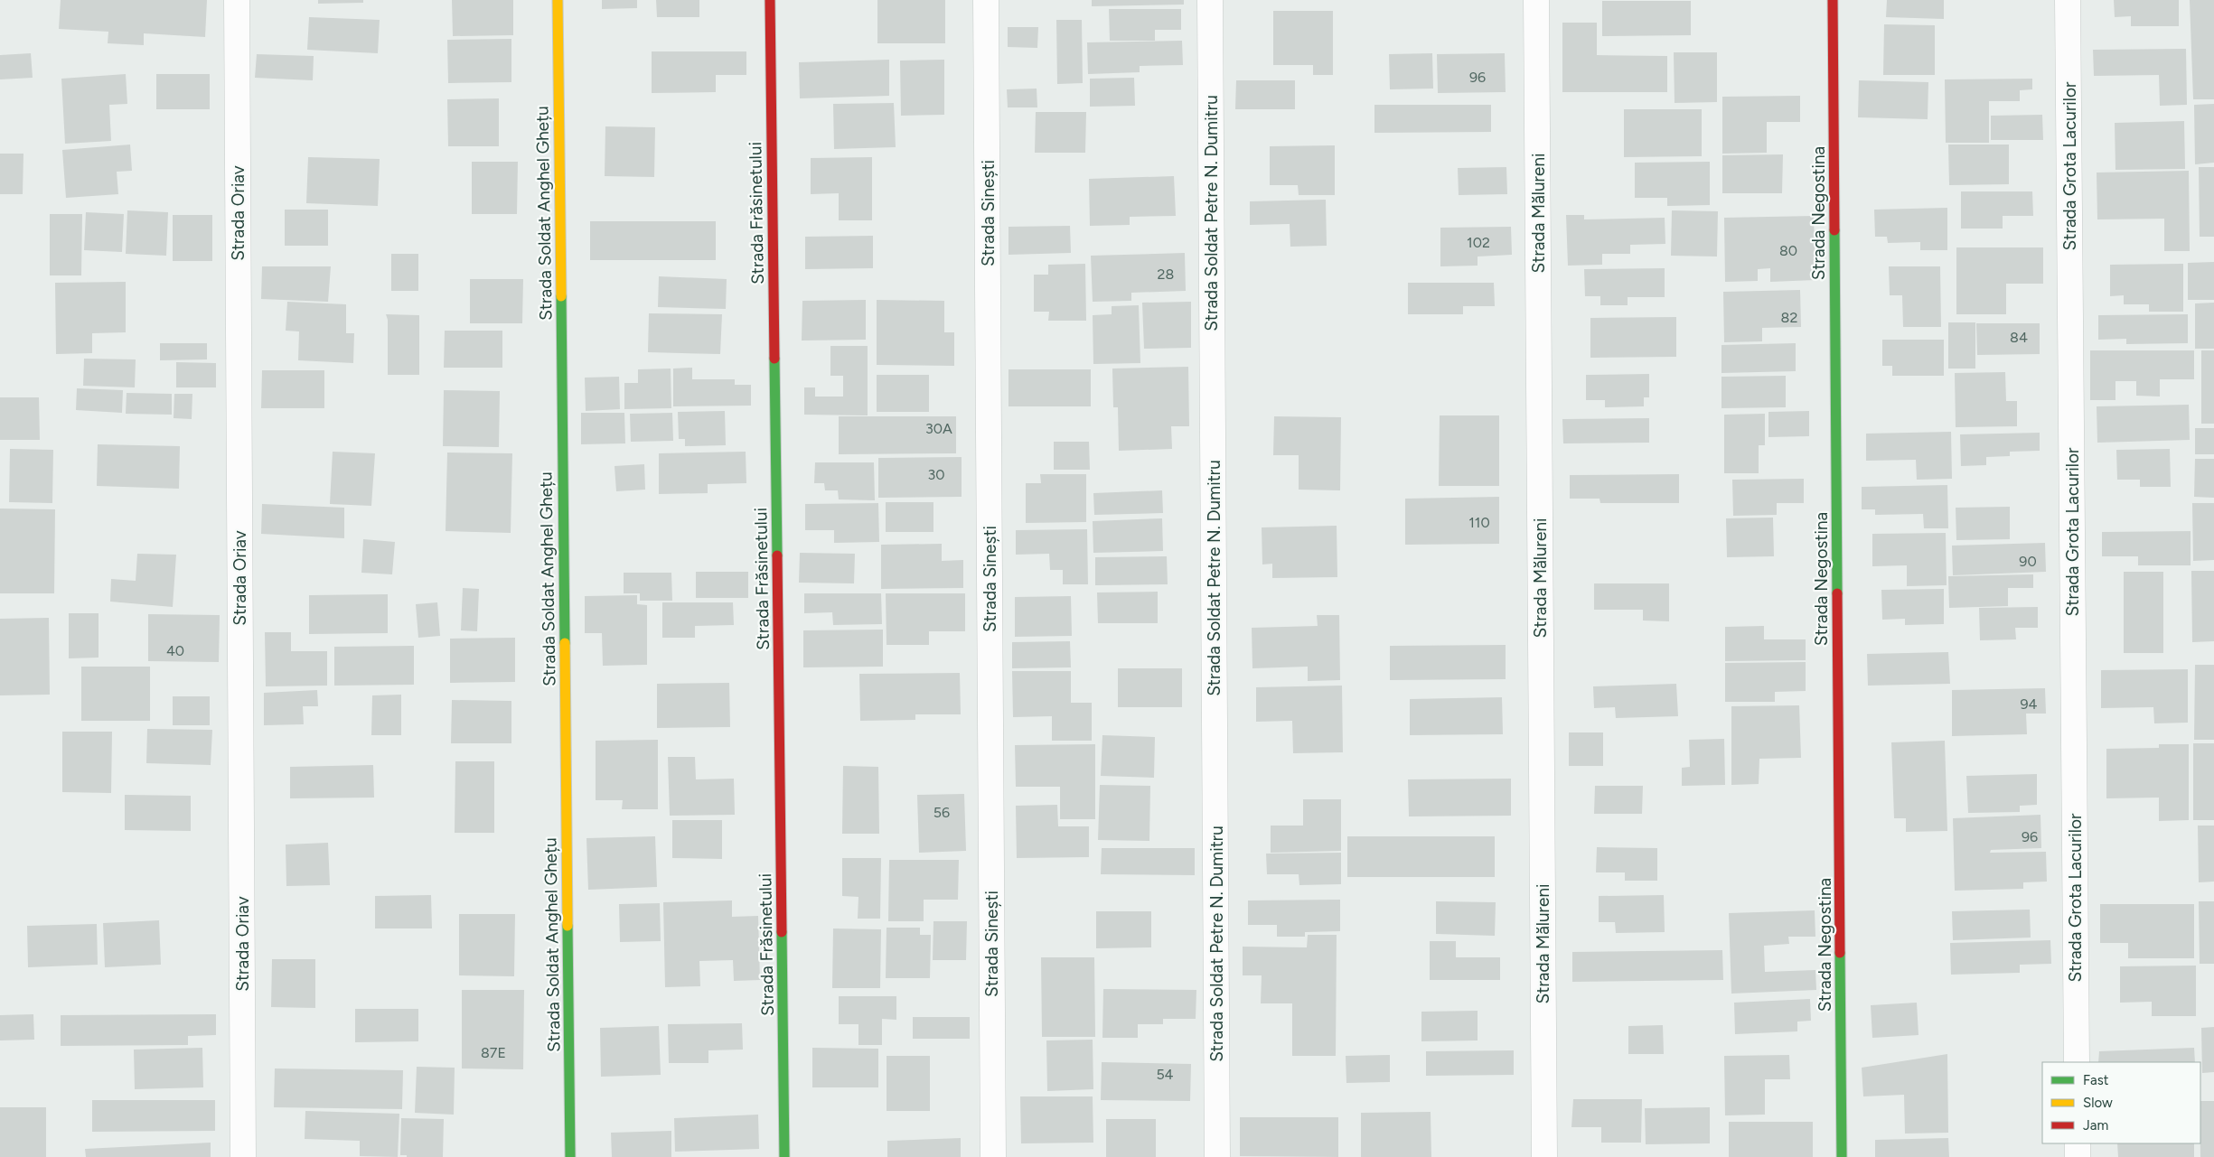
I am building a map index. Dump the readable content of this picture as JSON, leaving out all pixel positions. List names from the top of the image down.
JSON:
{
  "streets": {
    "street": [
      "Strada Grota Lacurilor",
      "Strada Oriav",
      "Strada Soldat Anghel Ghețu",
      "Strada Frăsinetului",
      "Strada Sinești",
      "Strada Soldat Petre N. Dumitru",
      "Strada Mălureni",
      "Strada Negostina"
    ]
  },
  "house_numbers": [
    "96",
    "102",
    "80",
    "28",
    "82",
    "84",
    "30A",
    "30",
    "110",
    "90",
    "40",
    "94",
    "56",
    "96",
    "87E",
    "54"
  ],
  "legend": ["Fast", "Slow", "Jam"]
}
